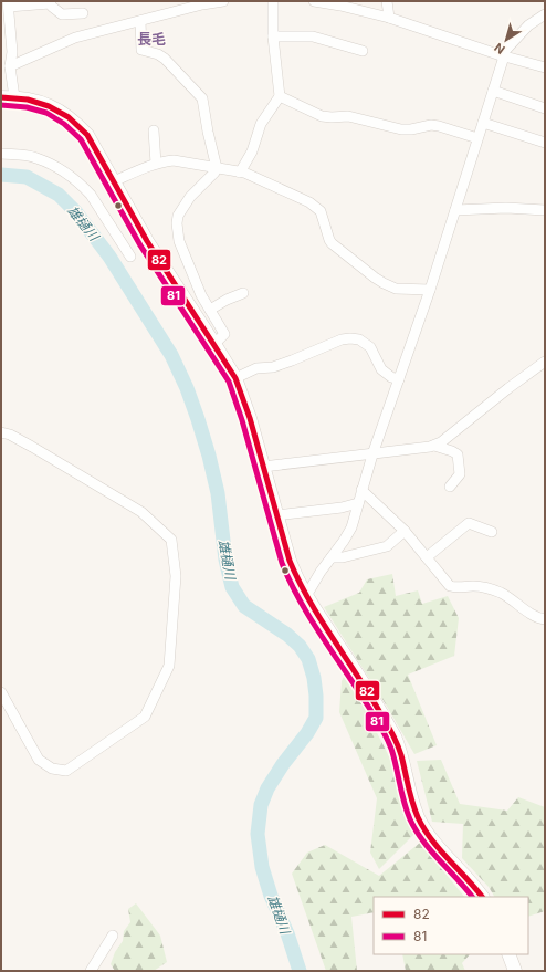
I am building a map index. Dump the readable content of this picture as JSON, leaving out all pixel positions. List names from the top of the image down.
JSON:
{
  "districts": ["長毛"],
  "water": ["雄樋川"],
  "lines": ["transit line 82", "transit line 81"],
  "legend": ["82", "81"],
  "north": "bottom left"
}
